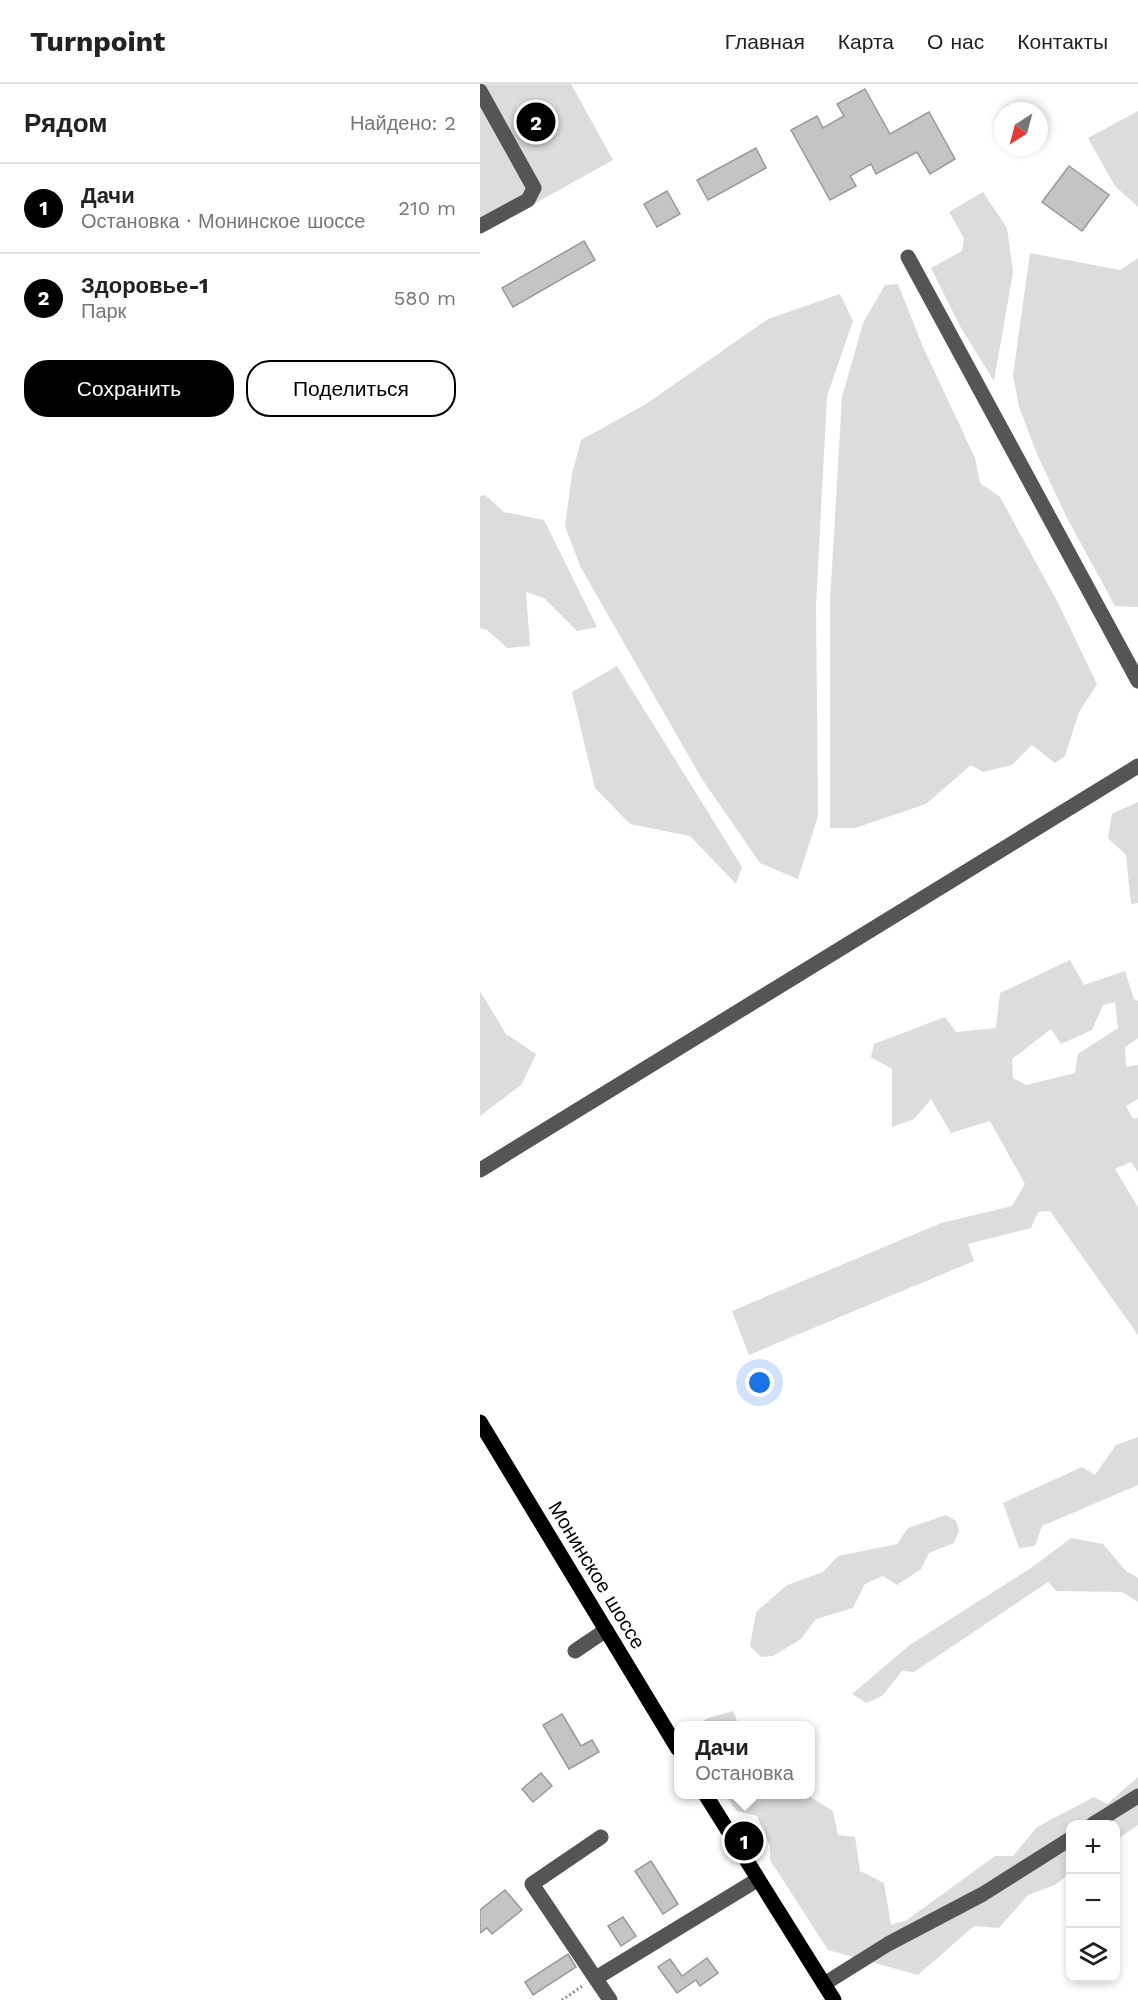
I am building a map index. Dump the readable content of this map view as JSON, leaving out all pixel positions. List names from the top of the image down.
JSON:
{
  "streets": {
    "main road": ["Монинское шоссе"]
  },
  "north": "bottom left",
  "page": {
    "header": "Turnpoint",
    "nav": [
      "Главная",
      "Карта",
      "О нас",
      "Контакты"
    ],
    "heading": ["Рядом", "Найдено: 2"],
    "pins": ["2", "1"],
    "list": [
      {
        "mark": "1",
        "name": "Дачи",
        "note": "Остановка · Монинское шоссе",
        "value": "210 m"
      },
      {
        "mark": "2",
        "name": "Здоровье-1",
        "note": "Парк",
        "value": "580 m"
      }
    ],
    "buttons": ["Сохранить", "Поделиться"],
    "popup": ["Дачи", "Остановка"],
    "map_buttons": ["+", "−"]
  }
}
